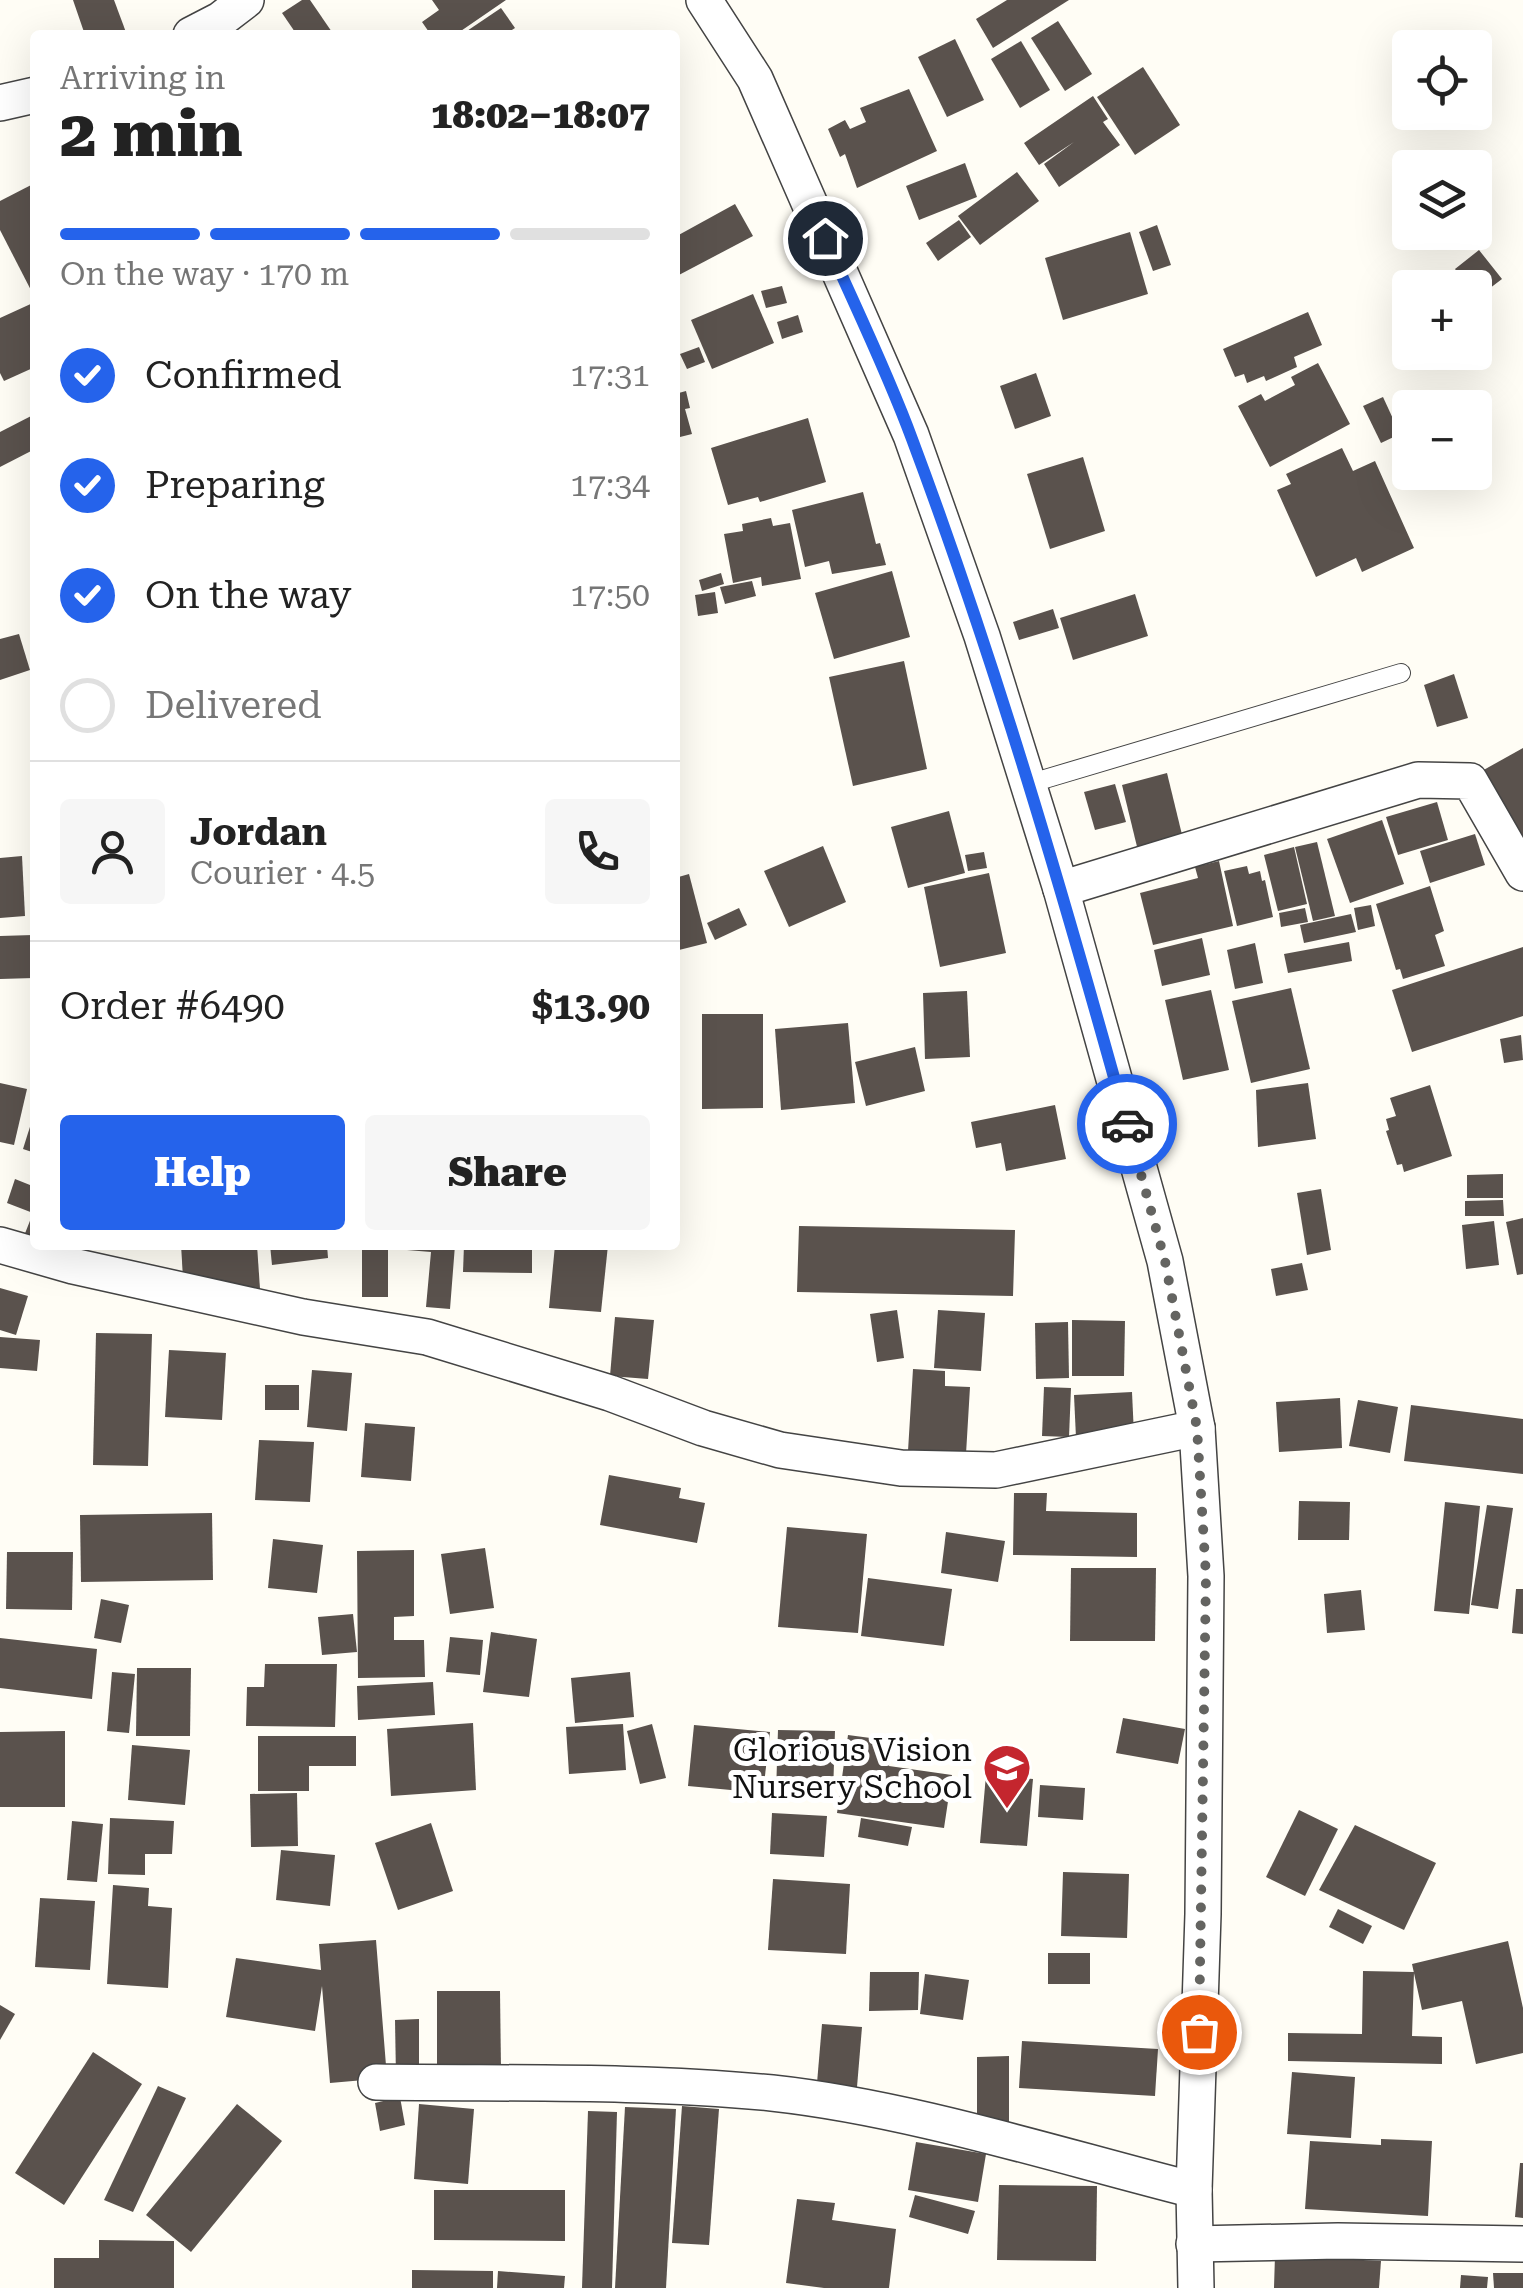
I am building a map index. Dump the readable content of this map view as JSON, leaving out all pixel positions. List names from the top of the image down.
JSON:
{
  "places": {
    "school or university": ["Glorious Vision Nursery School"]
  },
  "page": {
    "map_buttons": ["+", "−"],
    "heading": ["2 min", "Arriving in", "18:02–18:07"],
    "panel": [
      "Jordan",
      "Courier · 4.5",
      "Order #6490",
      "$13.90"
    ],
    "bar": "On the way · 170 m",
    "list": [
      ["Confirmed", "17:31"],
      ["Preparing", "17:34"],
      ["On the way", "17:50"],
      "Delivered"
    ],
    "buttons": ["Help", "Share"]
  }
}
